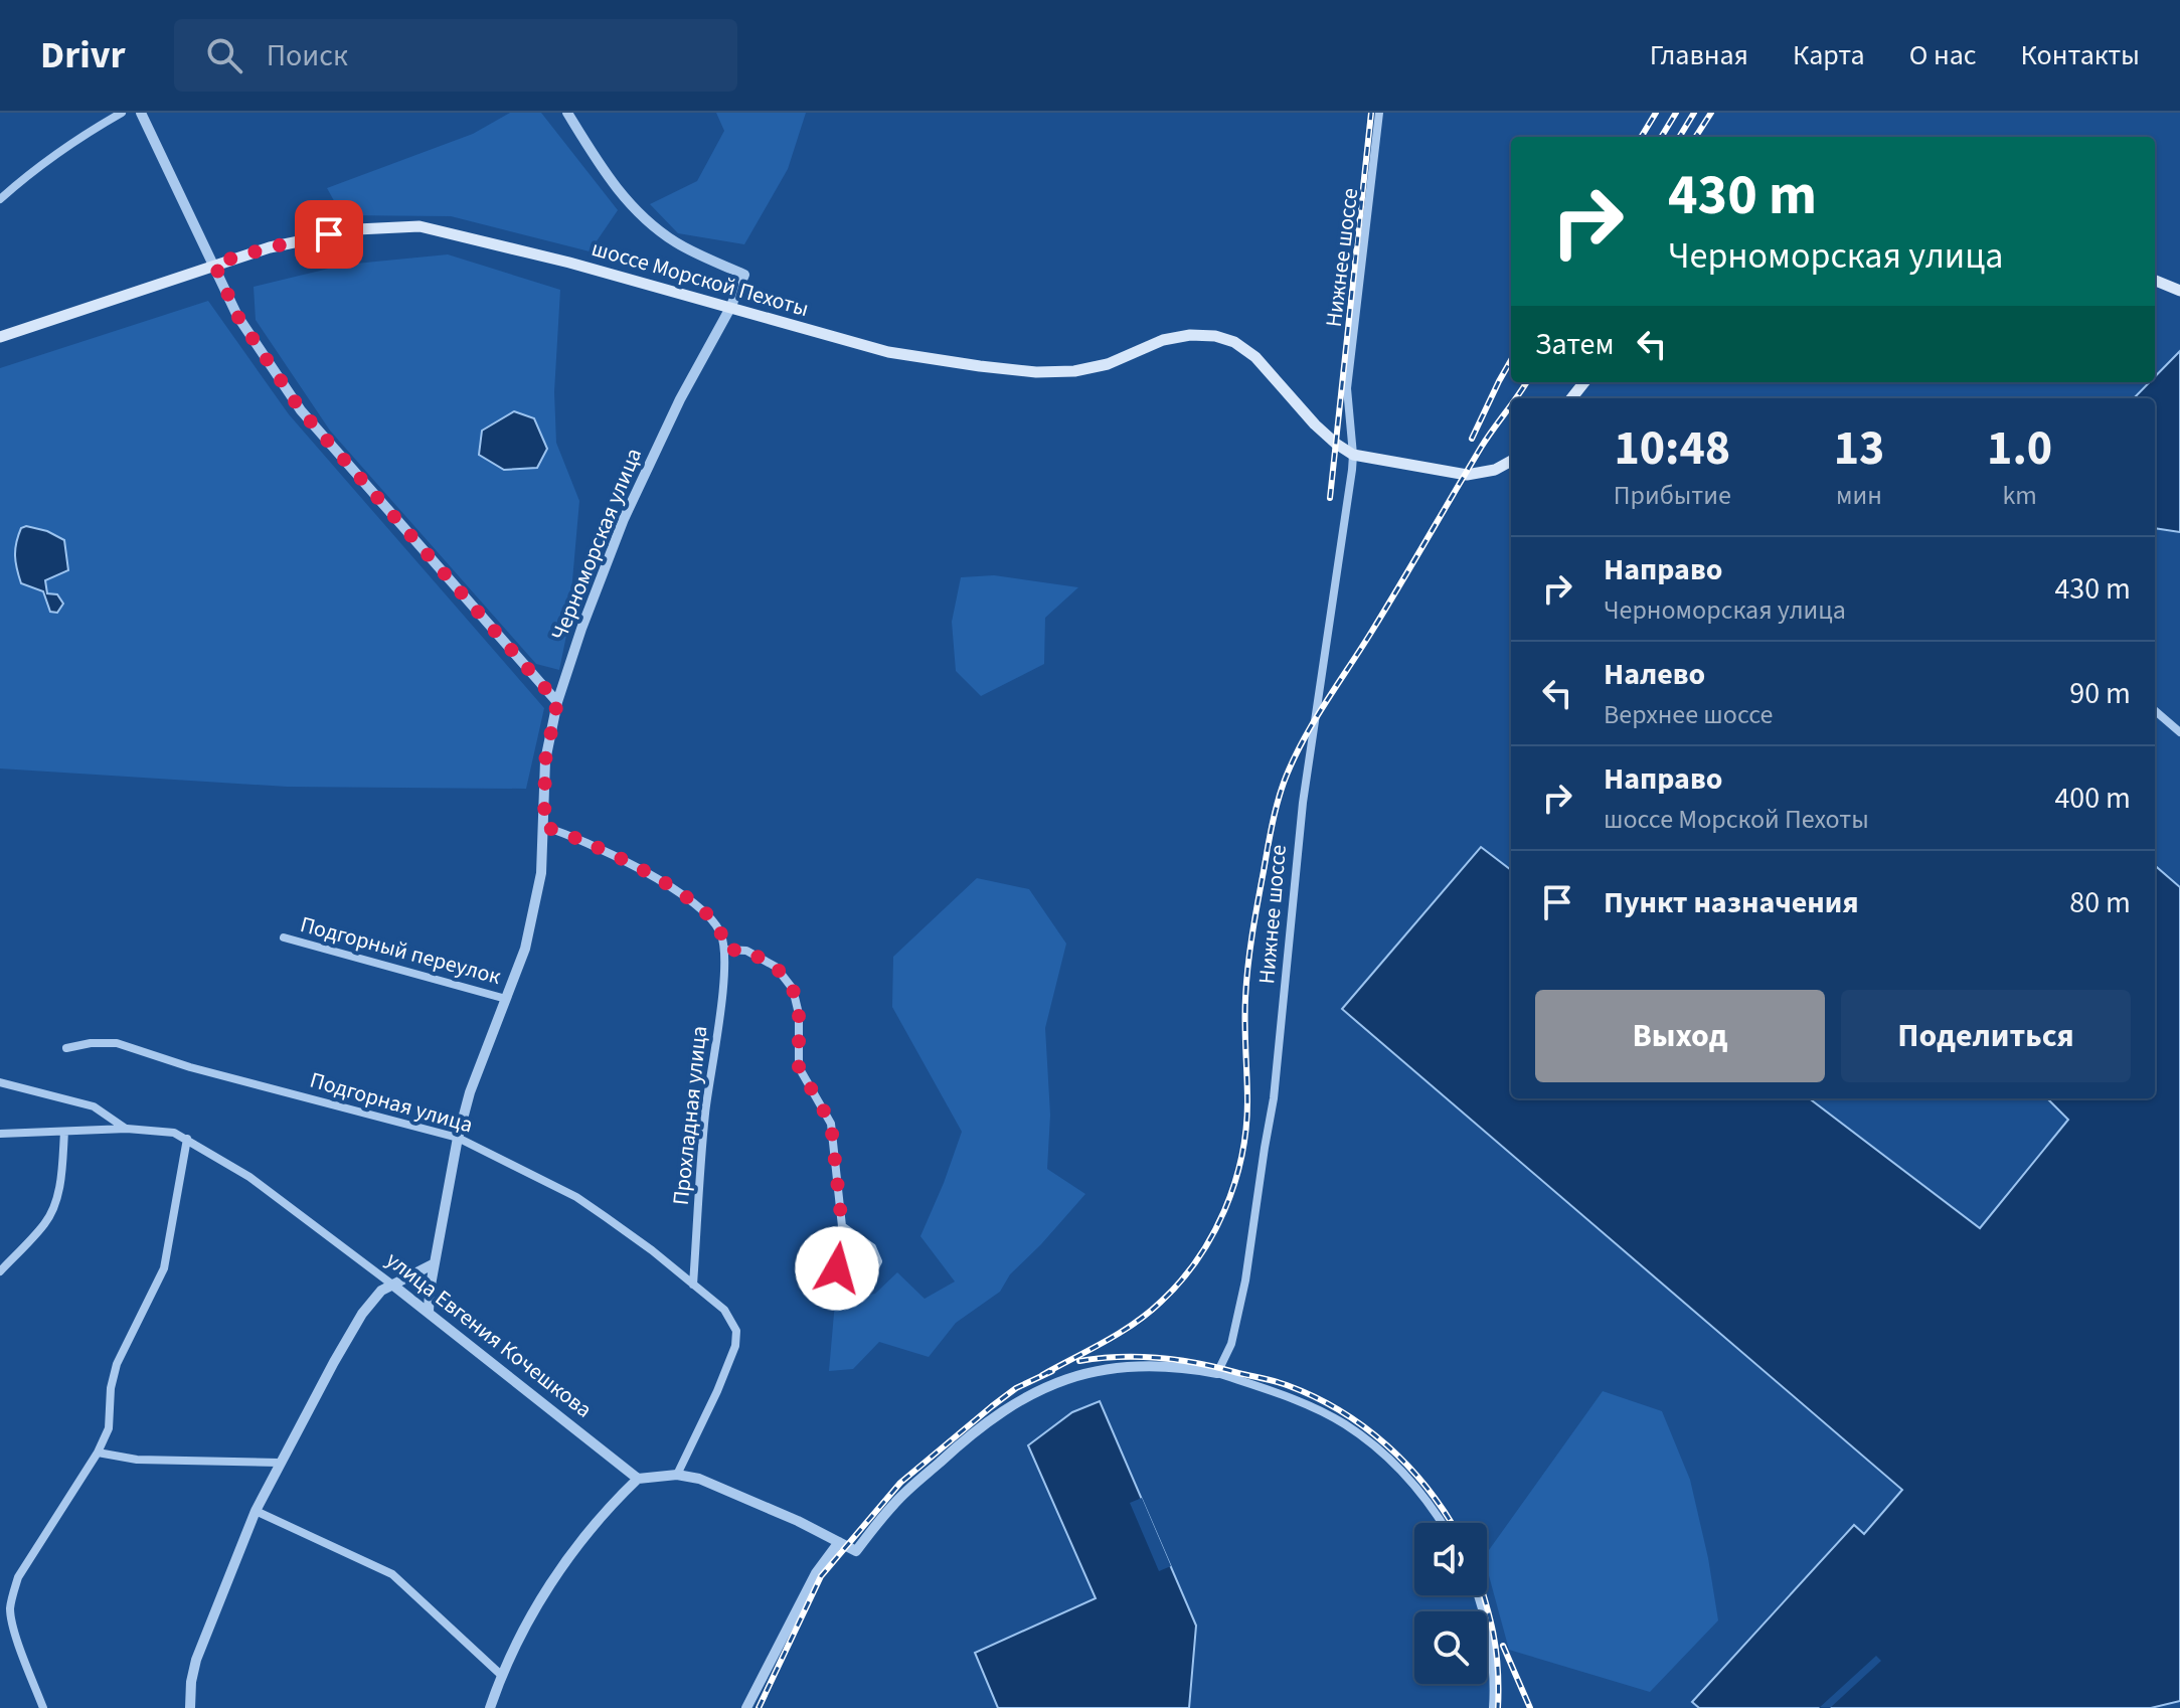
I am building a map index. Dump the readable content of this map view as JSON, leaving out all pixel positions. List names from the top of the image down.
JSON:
{
  "streets": {
    "main road": ["шоссе Морской Пехоты"],
    "street": [
      "Нижнее шоссе",
      "Черноморская улица",
      "Подгорный переулок",
      "Подгорная улица",
      "Прохладная улица",
      "улица Евгения Кочешкова"
    ]
  },
  "crossings": [
    ["Нижнее шоссе", "шоссе Морской Пехоты"],
    ["шоссе Морской Пехоты", "Черноморская улица"],
    ["Черноморская улица", "Подгорный переулок"],
    ["Черноморская улица", "Подгорная улица"],
    ["Черноморская улица", "улица Евгения Кочешкова"],
    ["Подгорная улица", "Прохладная улица"]
  ],
  "page": {
    "header": "Drivr",
    "search": "Поиск",
    "nav": [
      "Главная",
      "Карта",
      "О нас",
      "Контакты"
    ],
    "turn": ["430 m", "Черноморская улица"],
    "then": "Затем",
    "eta": [
      "10:48",
      "Прибытие",
      "13",
      "мин",
      "1.0",
      "km"
    ],
    "list": [
      {
        "name": "Направо",
        "note": "Черноморская улица",
        "value": "430 m"
      },
      {
        "name": "Налево",
        "note": "Верхнее шоссе",
        "value": "90 m"
      },
      {
        "name": "Направо",
        "note": "шоссе Морской Пехоты",
        "value": "400 m"
      },
      {
        "name": "Пункт назначения",
        "value": "80 m"
      }
    ],
    "buttons": ["Выход", "Поделиться"]
  }
}
